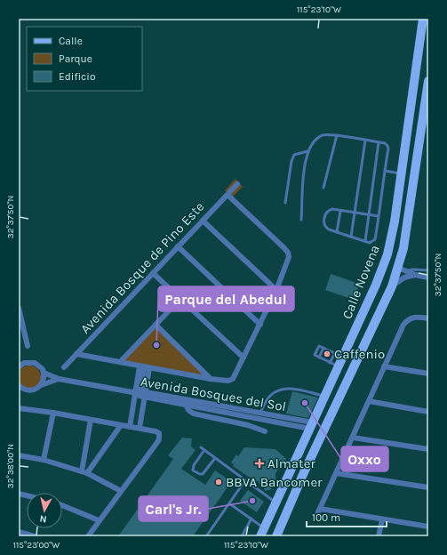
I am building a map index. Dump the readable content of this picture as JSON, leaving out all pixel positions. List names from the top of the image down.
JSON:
{
  "streets": {
    "main road": ["Calle Novena"],
    "street": ["Avenida Bosque de Pino Este", "Avenida Bosques del Sol"]
  },
  "crossings": [
    ["Calle Novena", "Avenida Bosques del Sol"]
  ],
  "places": {
    "other": [
      "Parque del Abedul",
      "Caffenio",
      "Oxxo",
      "BBVA Bancomer",
      "Carl's Jr."
    ],
    "health": ["Almater"]
  },
  "legend": ["Calle", "Parque", "Edificio"],
  "scale_bar": "100 m",
  "north": "bottom",
  "coordinates": [
    "115°23'10\"W",
    "32°37'50\"N",
    "32°38'00\"N",
    "115°23'00\"W"
  ]
}
